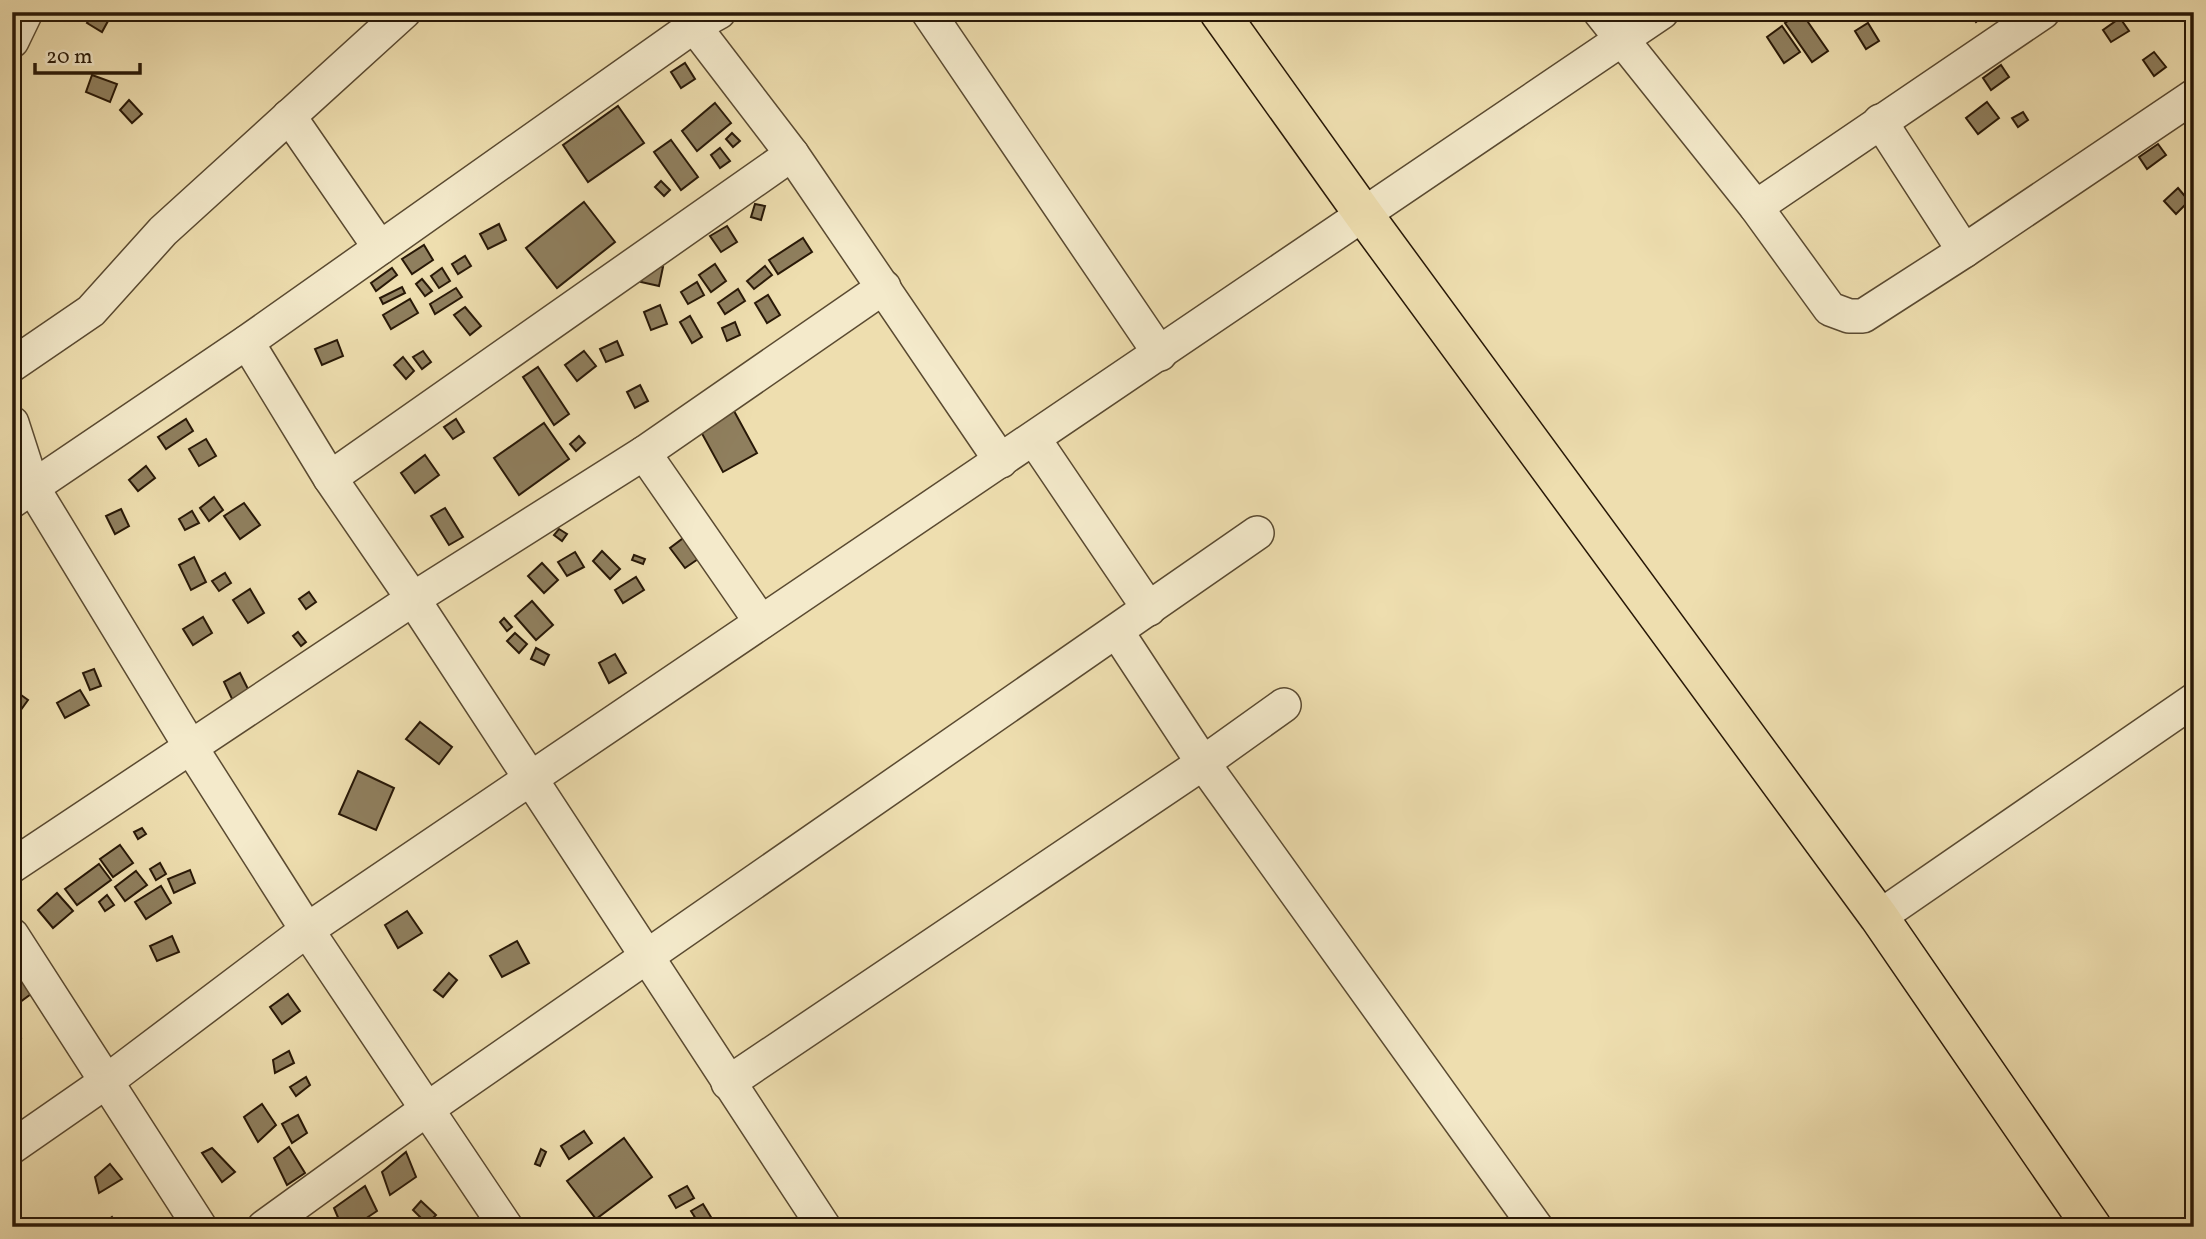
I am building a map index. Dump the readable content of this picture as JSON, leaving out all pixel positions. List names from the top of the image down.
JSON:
{
  "scale_bar": "20 m"
}
